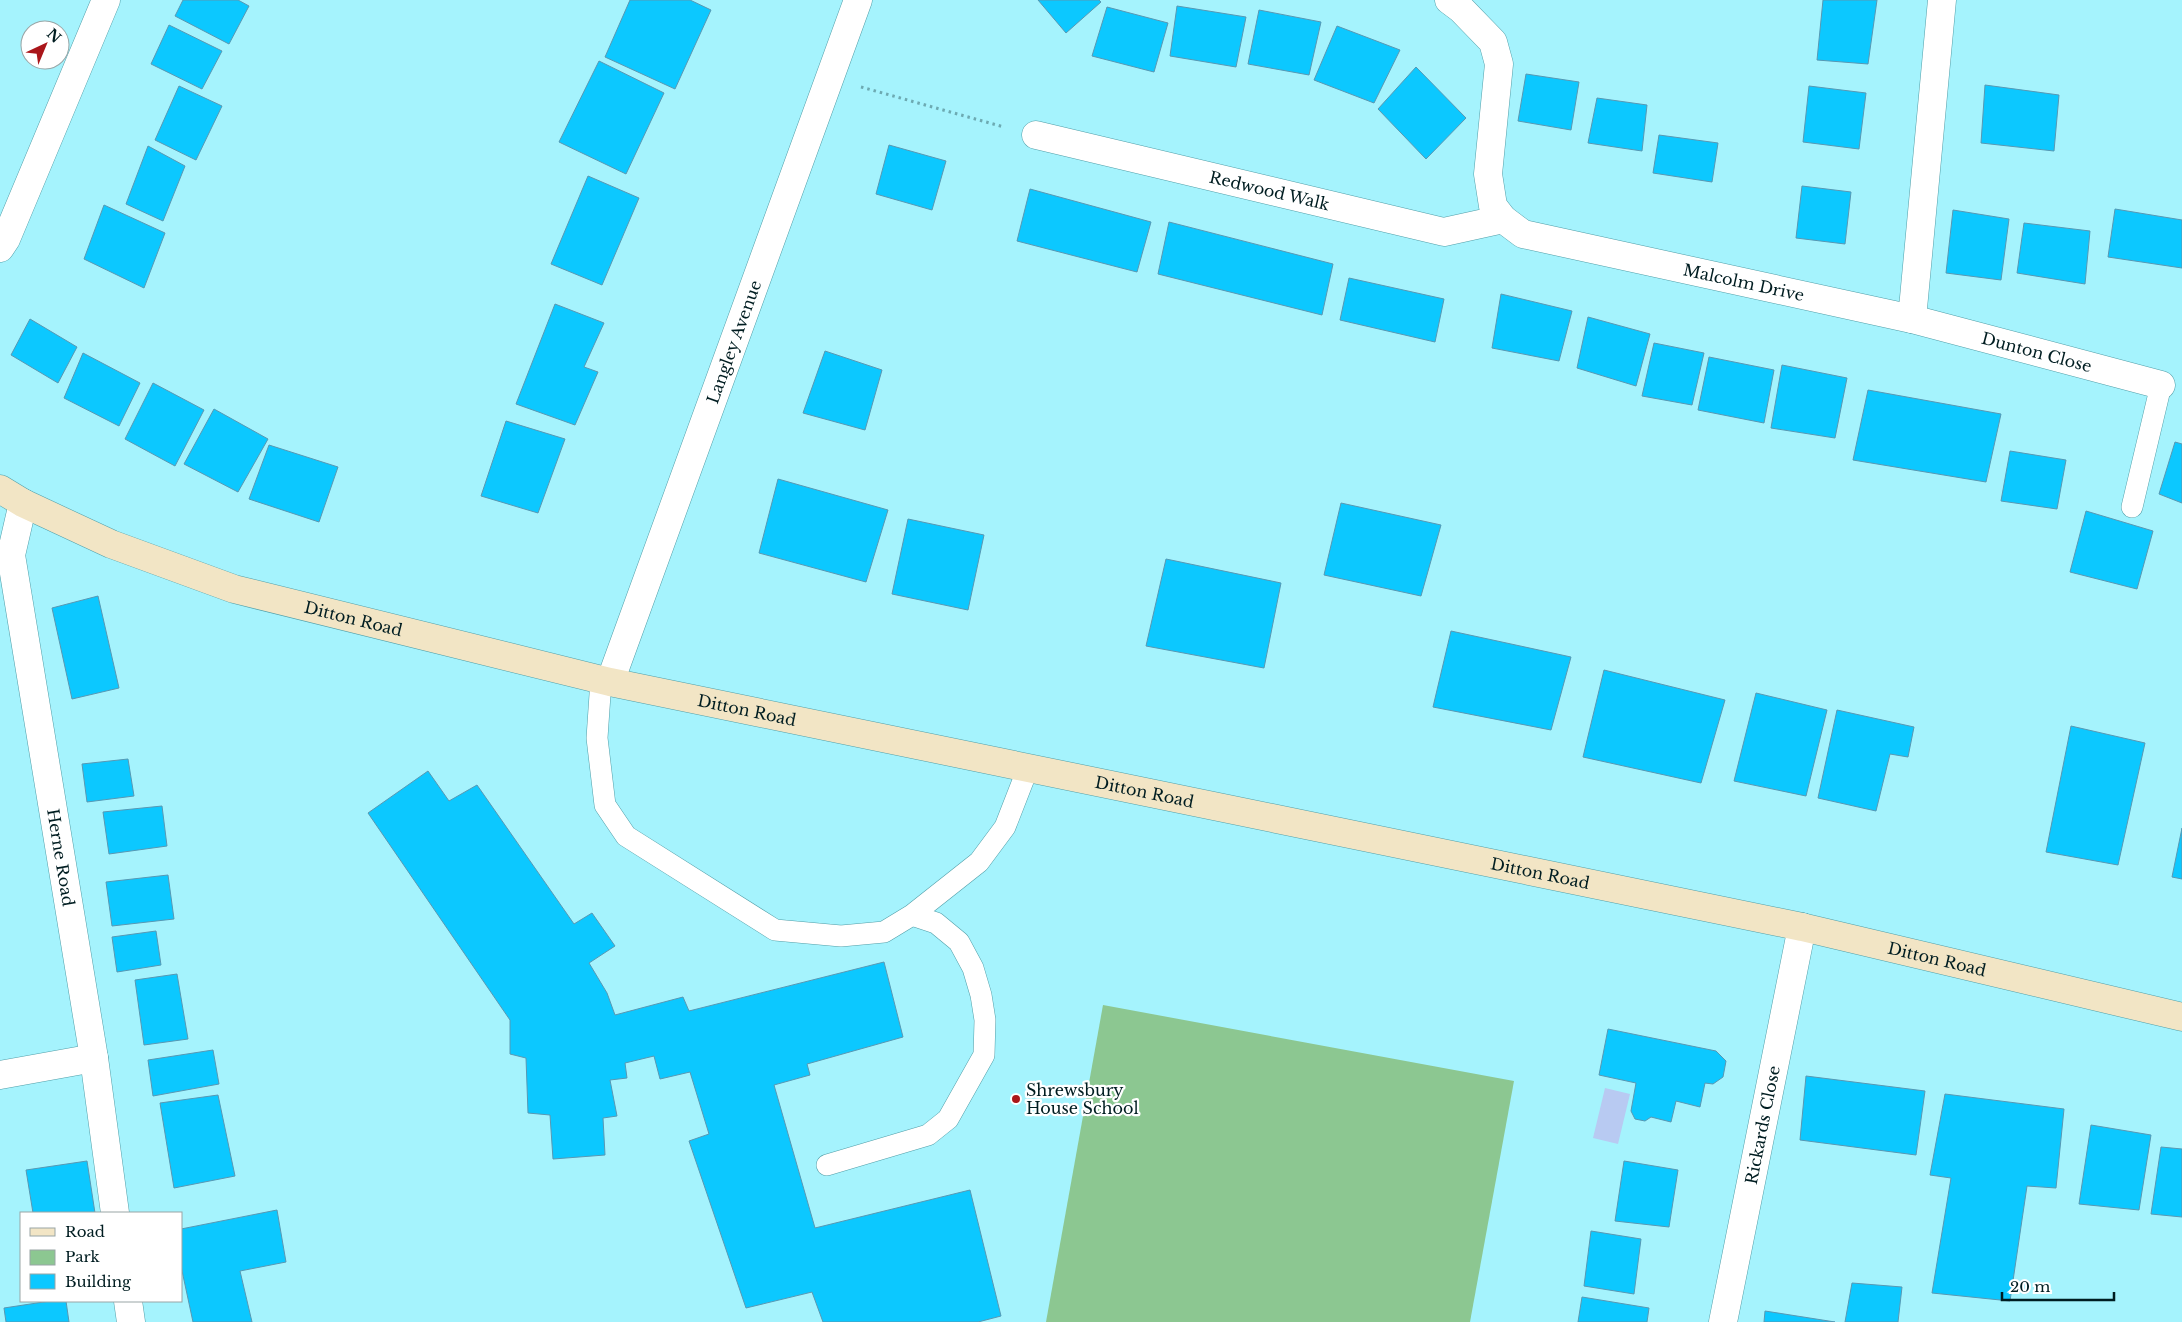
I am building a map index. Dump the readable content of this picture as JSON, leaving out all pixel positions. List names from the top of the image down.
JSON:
{
  "streets": {
    "street": [
      "Redwood Walk",
      "Malcolm Drive",
      "Langley Avenue",
      "Dunton Close",
      "Ditton Road",
      "Herne Road",
      "Rickards Close"
    ]
  },
  "crossings": [
    ["Redwood Walk", "Malcolm Drive"],
    ["Malcolm Drive", "Dunton Close"],
    ["Langley Avenue", "Ditton Road"],
    ["Ditton Road", "Herne Road"],
    ["Ditton Road", "Rickards Close"]
  ],
  "places": ["Shrewsbury House School"],
  "legend": ["Road", "Park", "Building"],
  "scale_bar": "20 m",
  "north": "top right"
}
